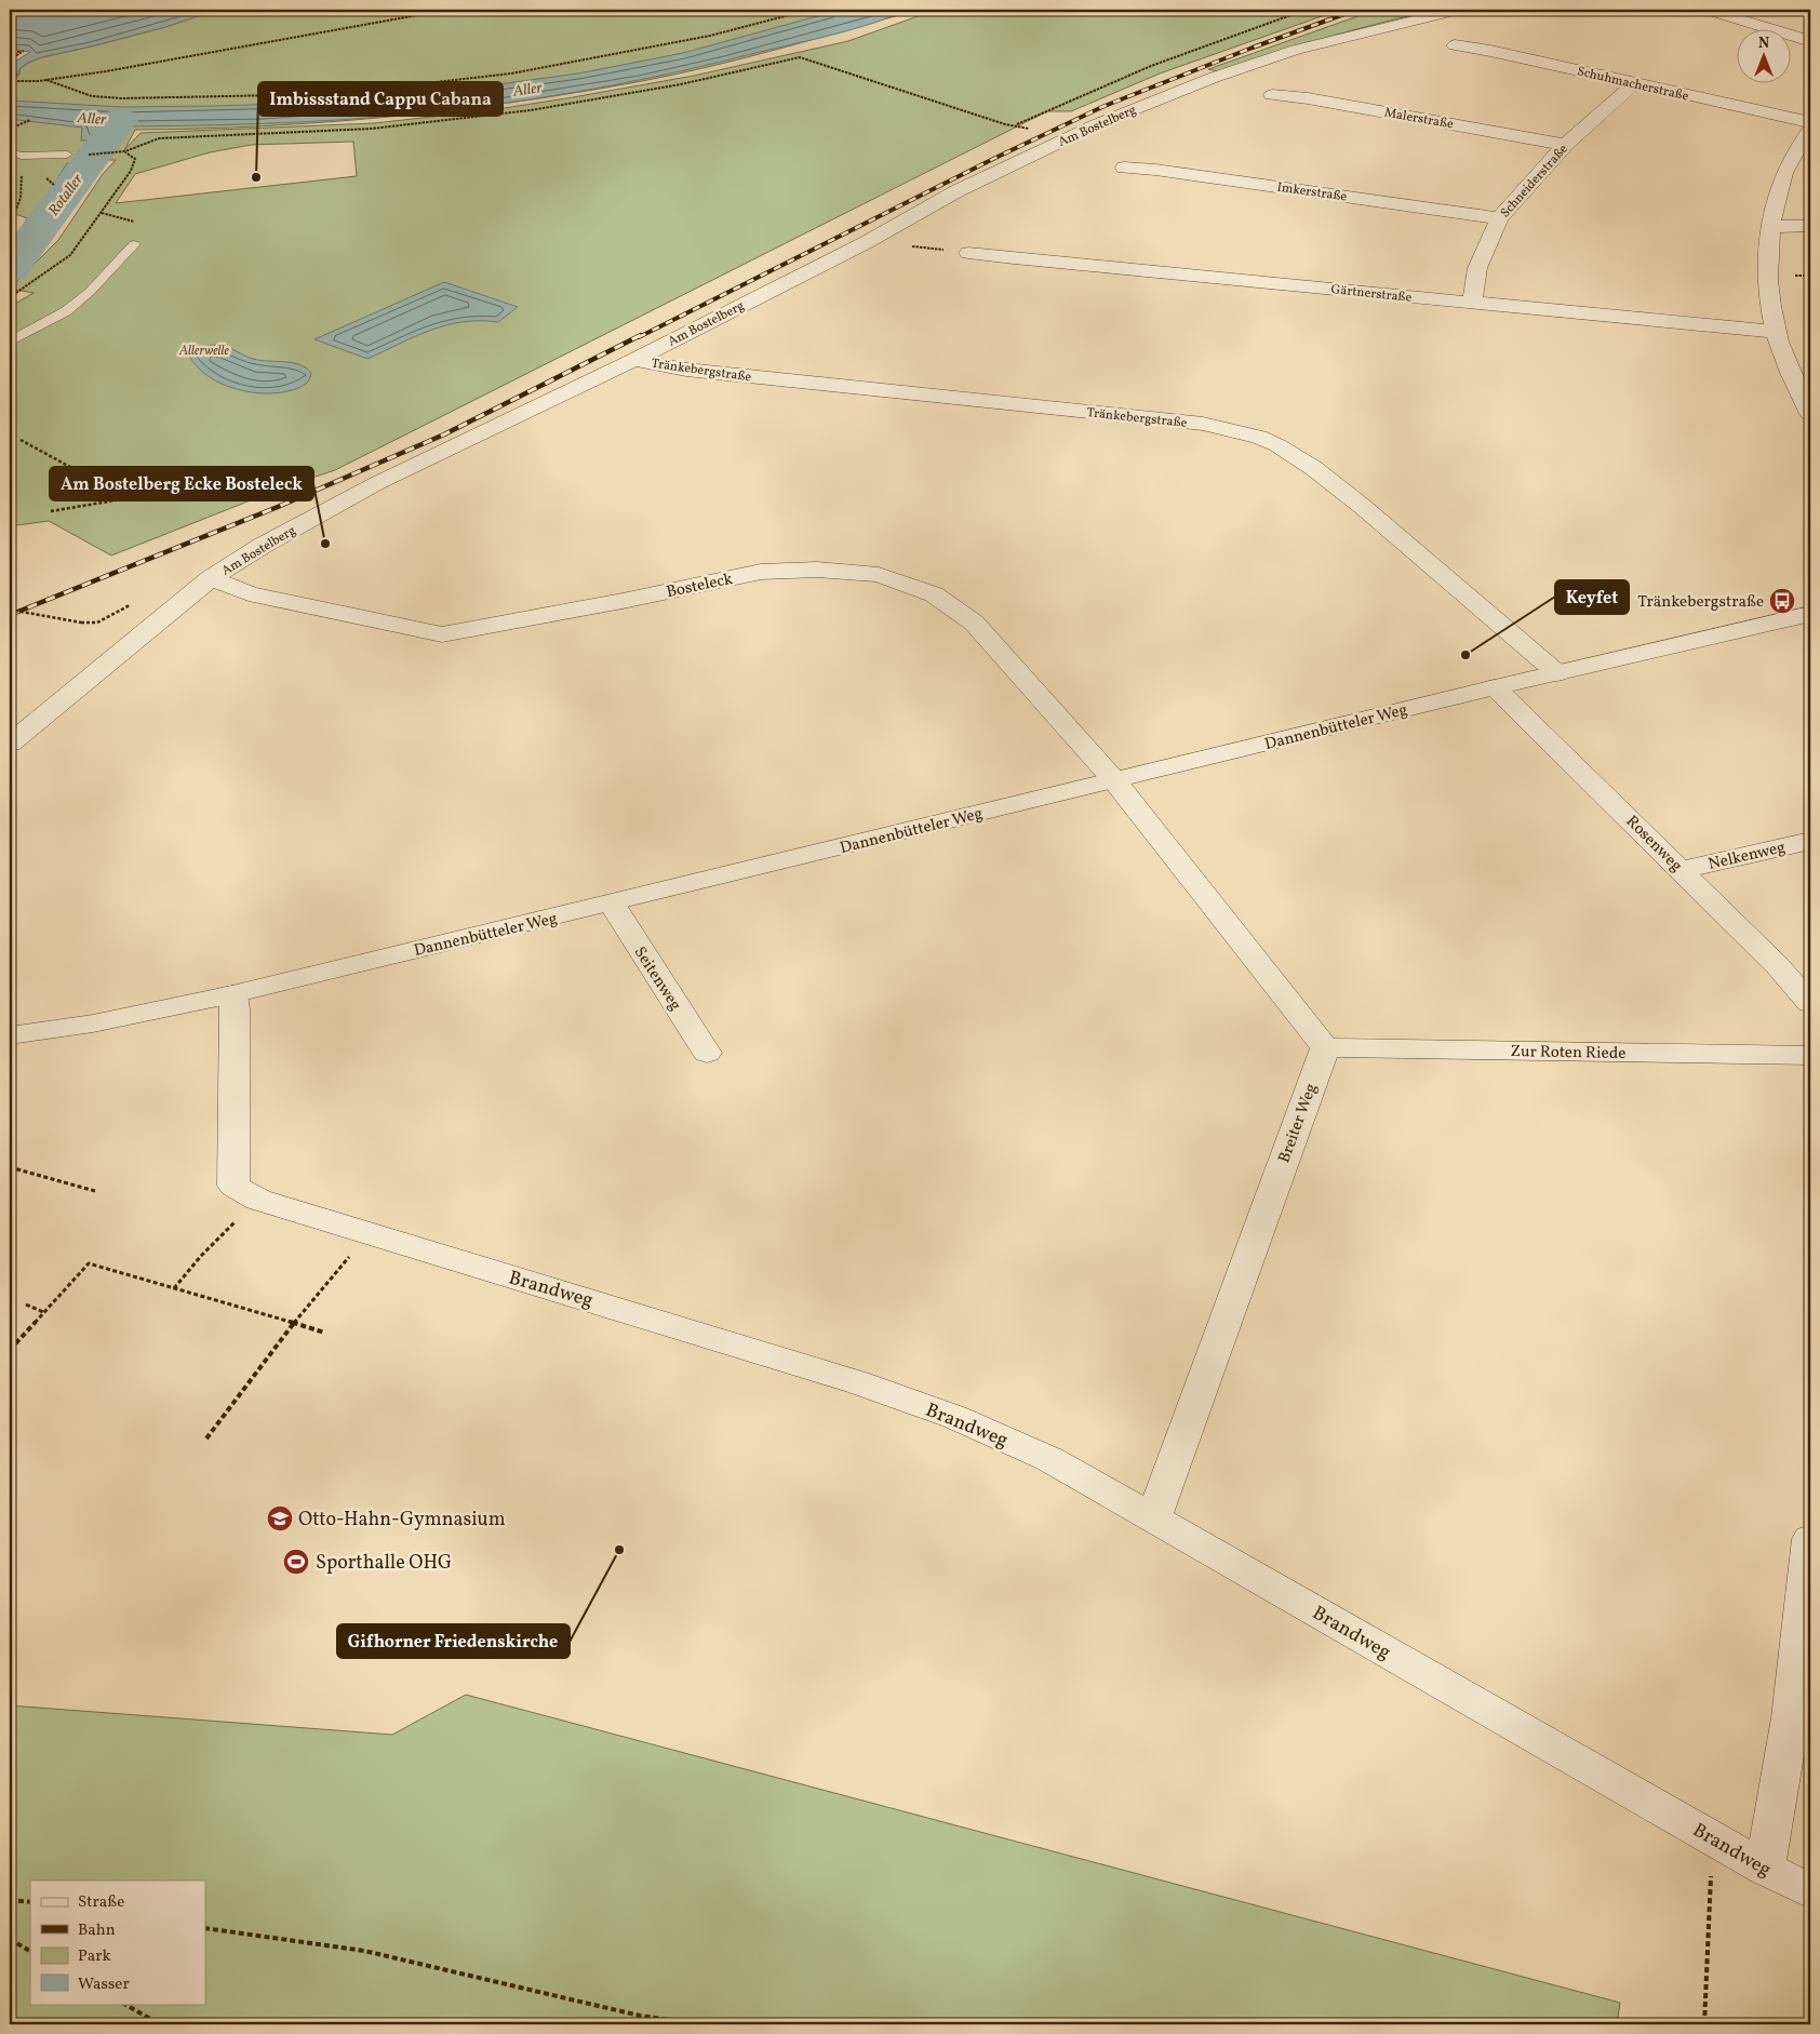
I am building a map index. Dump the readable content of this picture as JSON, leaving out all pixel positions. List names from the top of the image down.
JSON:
{
  "streets": {
    "street": [
      "Schuhmacherstraße",
      "Malerstraße",
      "Am Bostelberg",
      "Schneiderstraße",
      "Imkerstraße",
      "Gärtnerstraße",
      "Tränkebergstraße",
      "Bosteleck",
      "Dannenbütteler Weg",
      "Rosenweg",
      "Nelkenweg",
      "Seitenweg",
      "Zur Roten Riede",
      "Breiter Weg",
      "Brandweg"
    ]
  },
  "crossings": [
    ["Schuhmacherstraße", "Schneiderstraße"],
    ["Malerstraße", "Schneiderstraße"],
    ["Am Bostelberg", "Tränkebergstraße"],
    ["Am Bostelberg", "Bosteleck"],
    ["Schneiderstraße", "Imkerstraße"],
    ["Schneiderstraße", "Gärtnerstraße"],
    ["Tränkebergstraße", "Dannenbütteler Weg"],
    ["Bosteleck", "Dannenbütteler Weg"],
    ["Dannenbütteler Weg", "Rosenweg"],
    ["Dannenbütteler Weg", "Seitenweg"],
    ["Dannenbütteler Weg", "Brandweg"],
    ["Rosenweg", "Nelkenweg"],
    ["Zur Roten Riede", "Breiter Weg"],
    ["Breiter Weg", "Brandweg"]
  ],
  "water": ["Aller", "Rotaller"],
  "parks": ["Allerwelle"],
  "places": {
    "other": [
      "Imbissstand Cappu Cabana",
      "Am Bostelberg Ecke Bosteleck",
      "Keyfet",
      "Gifhorner Friedenskirche"
    ],
    "bus stop": ["Tränkebergstraße"],
    "school or university": ["Otto-Hahn-Gymnasium"],
    "sports": ["Sporthalle OHG"]
  },
  "legend": [
    "Straße",
    "Bahn",
    "Park",
    "Wasser"
  ],
  "north": "top"
}
